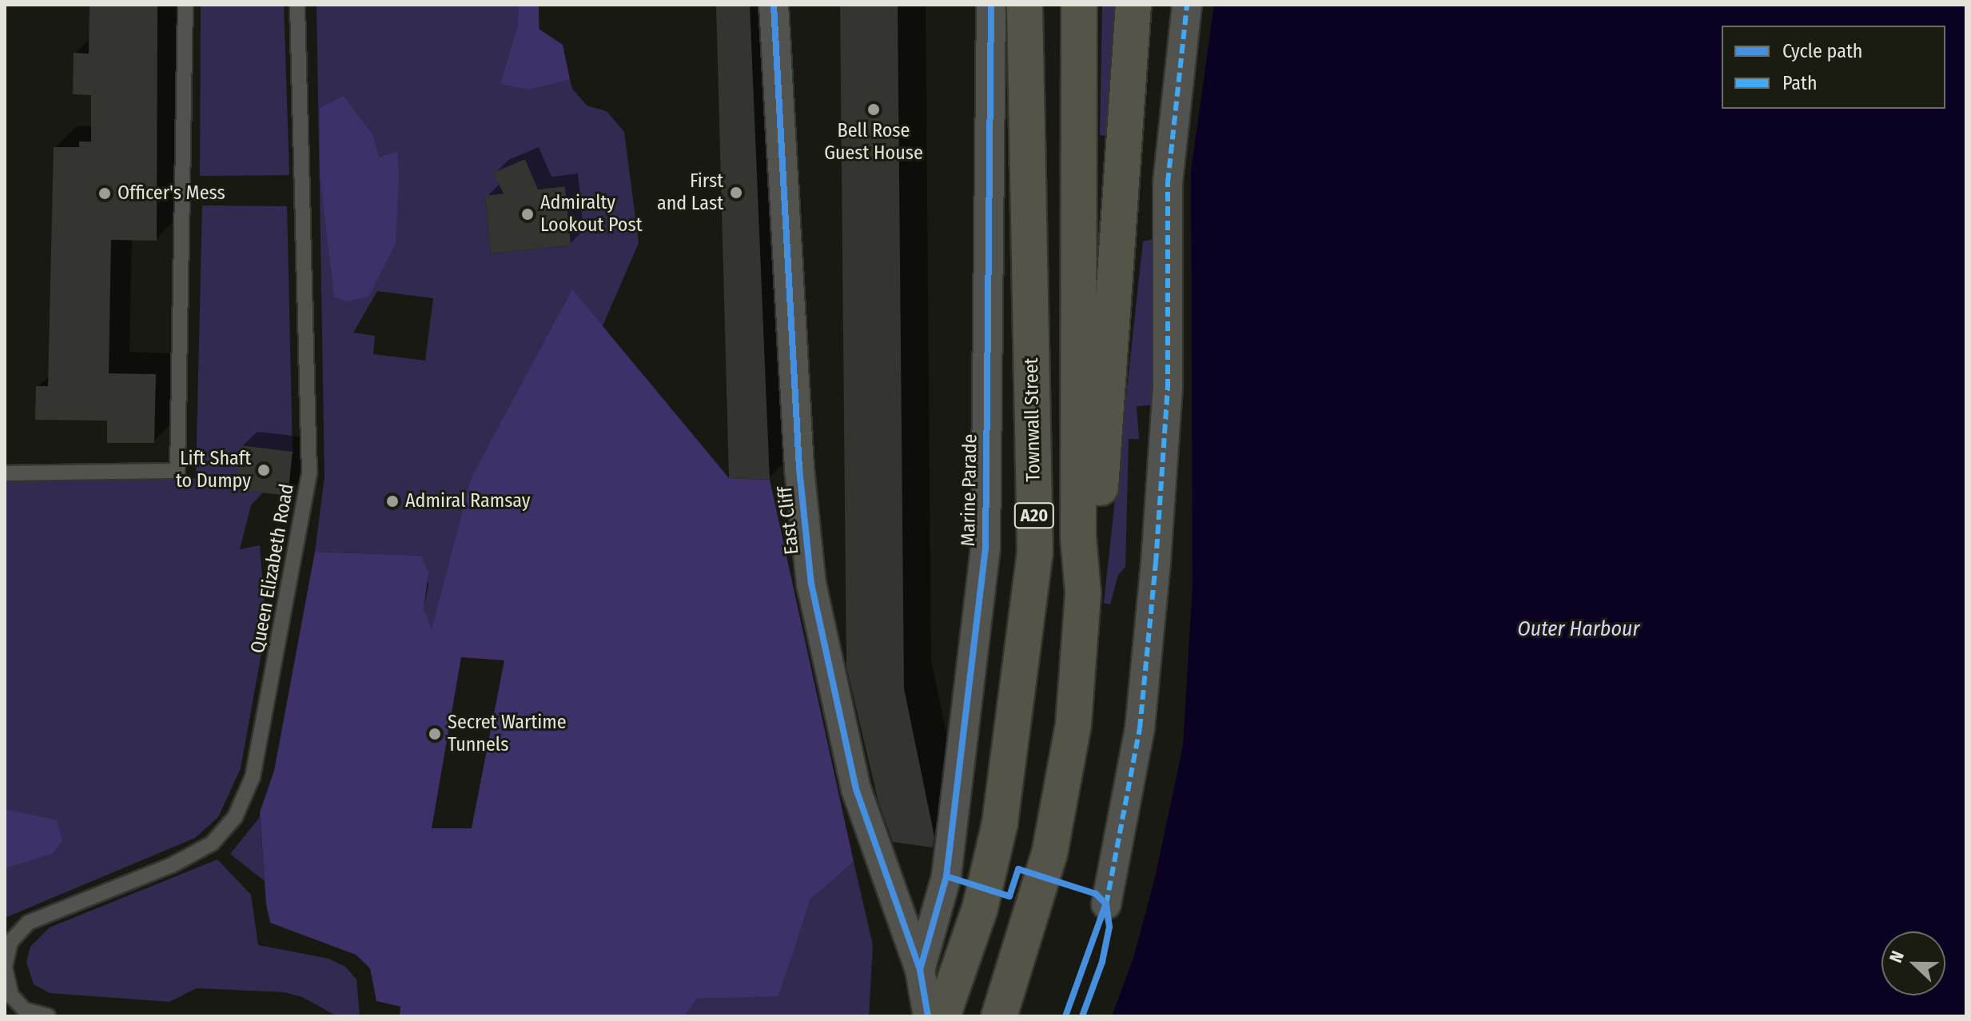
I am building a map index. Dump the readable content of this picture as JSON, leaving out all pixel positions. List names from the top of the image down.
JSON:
{
  "streets": {
    "highway": ["Townwall Street", "A20"],
    "street": ["Marine Parade", "East Cliff"],
    "lane": ["Queen Elizabeth Road"]
  },
  "crossings": [
    ["Townwall Street", "Marine Parade"],
    ["Marine Parade", "East Cliff"]
  ],
  "water": ["Outer Harbour"],
  "places": [
    "Bell Rose Guest House",
    "First and Last",
    "Officer's Mess",
    "Admiralty Lookout Post",
    "Lift Shaft to Dumpy",
    "Admiral Ramsay",
    "Secret Wartime Tunnels"
  ],
  "legend": ["Cycle path", "Path"],
  "north": "left"
}
